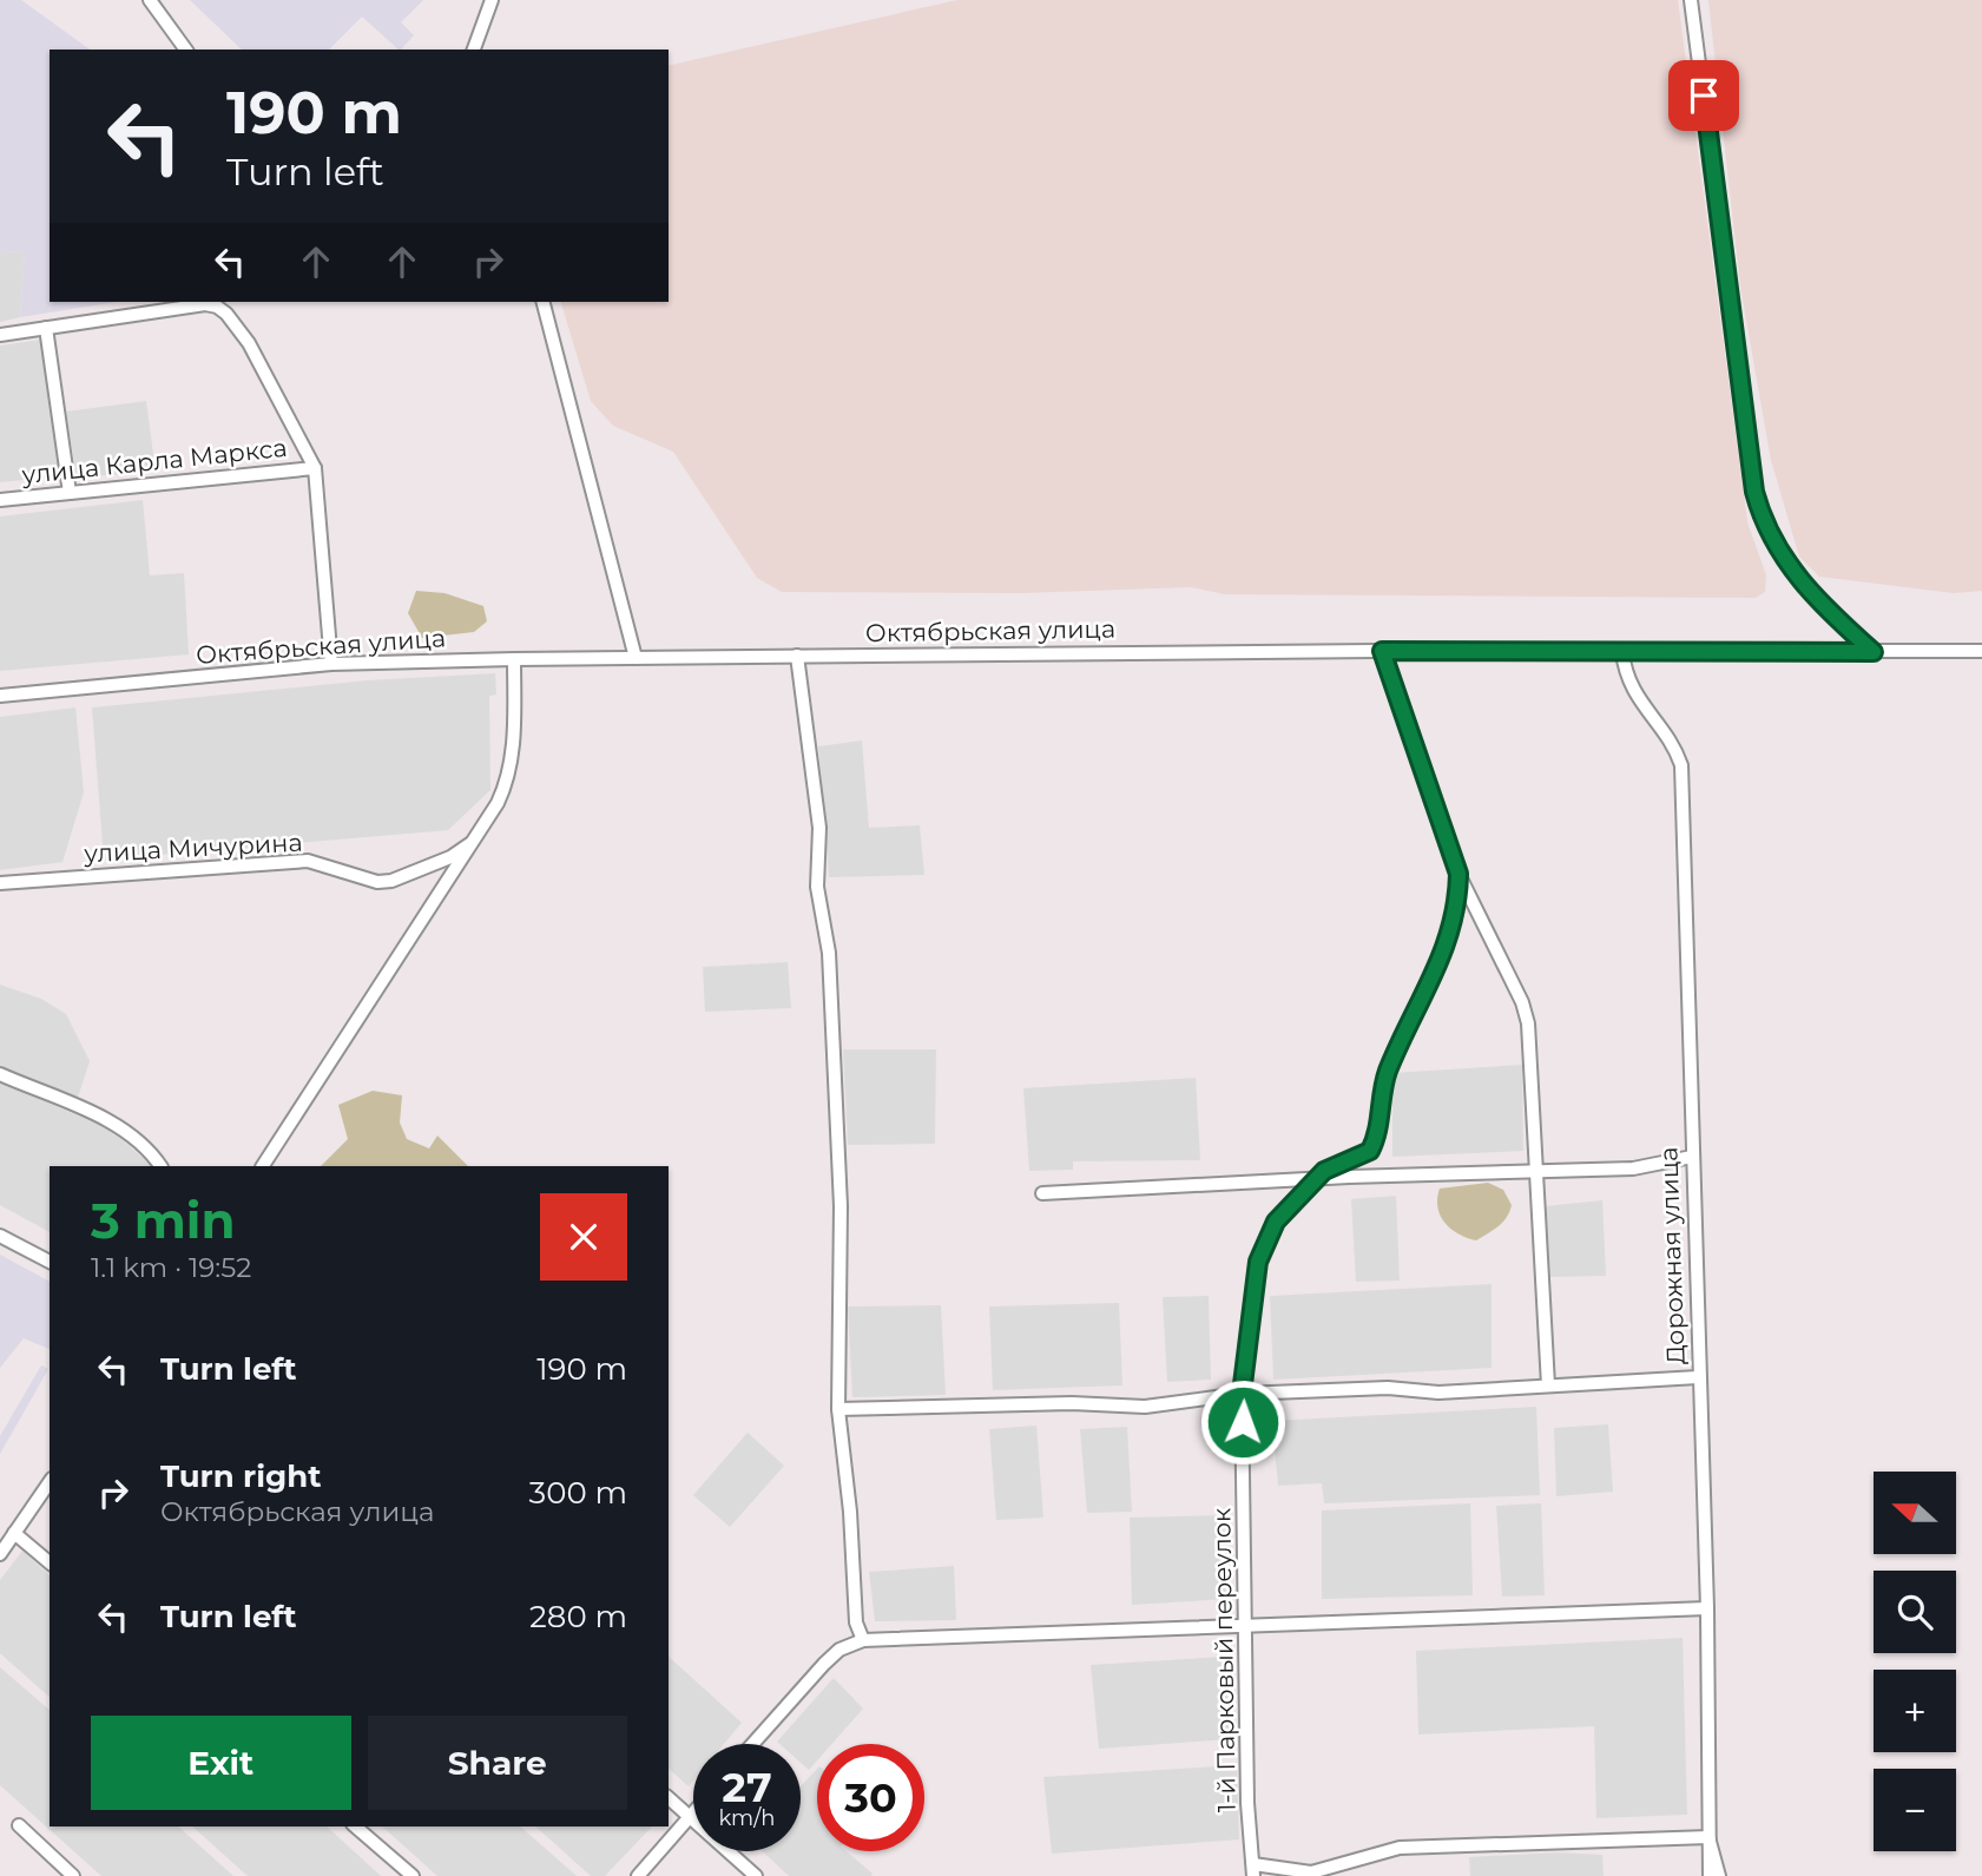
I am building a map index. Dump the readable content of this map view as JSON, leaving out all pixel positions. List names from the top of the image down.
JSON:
{
  "streets": {
    "street": [
      "улица Карла Маркса",
      "Октябрьская улица",
      "улица Мичурина",
      "Дорожная улица",
      "1-й Парковый переулок"
    ]
  },
  "crossings": [
    ["Октябрьская улица", "Дорожная улица"]
  ],
  "north": "left",
  "page": {
    "turn": ["190 m", "Turn left"],
    "heading": ["3 min", "1.1 km · 19:52"],
    "list": [
      {
        "name": "Turn left",
        "value": "190 m"
      },
      {
        "name": "Turn right",
        "note": "Октябрьская улица",
        "value": "300 m"
      },
      {
        "name": "Turn left",
        "value": "280 m"
      }
    ],
    "map_buttons": ["+", "−"],
    "buttons": ["Exit", "Share"],
    "speed": "27 km/h",
    "limit": "30"
  }
}
